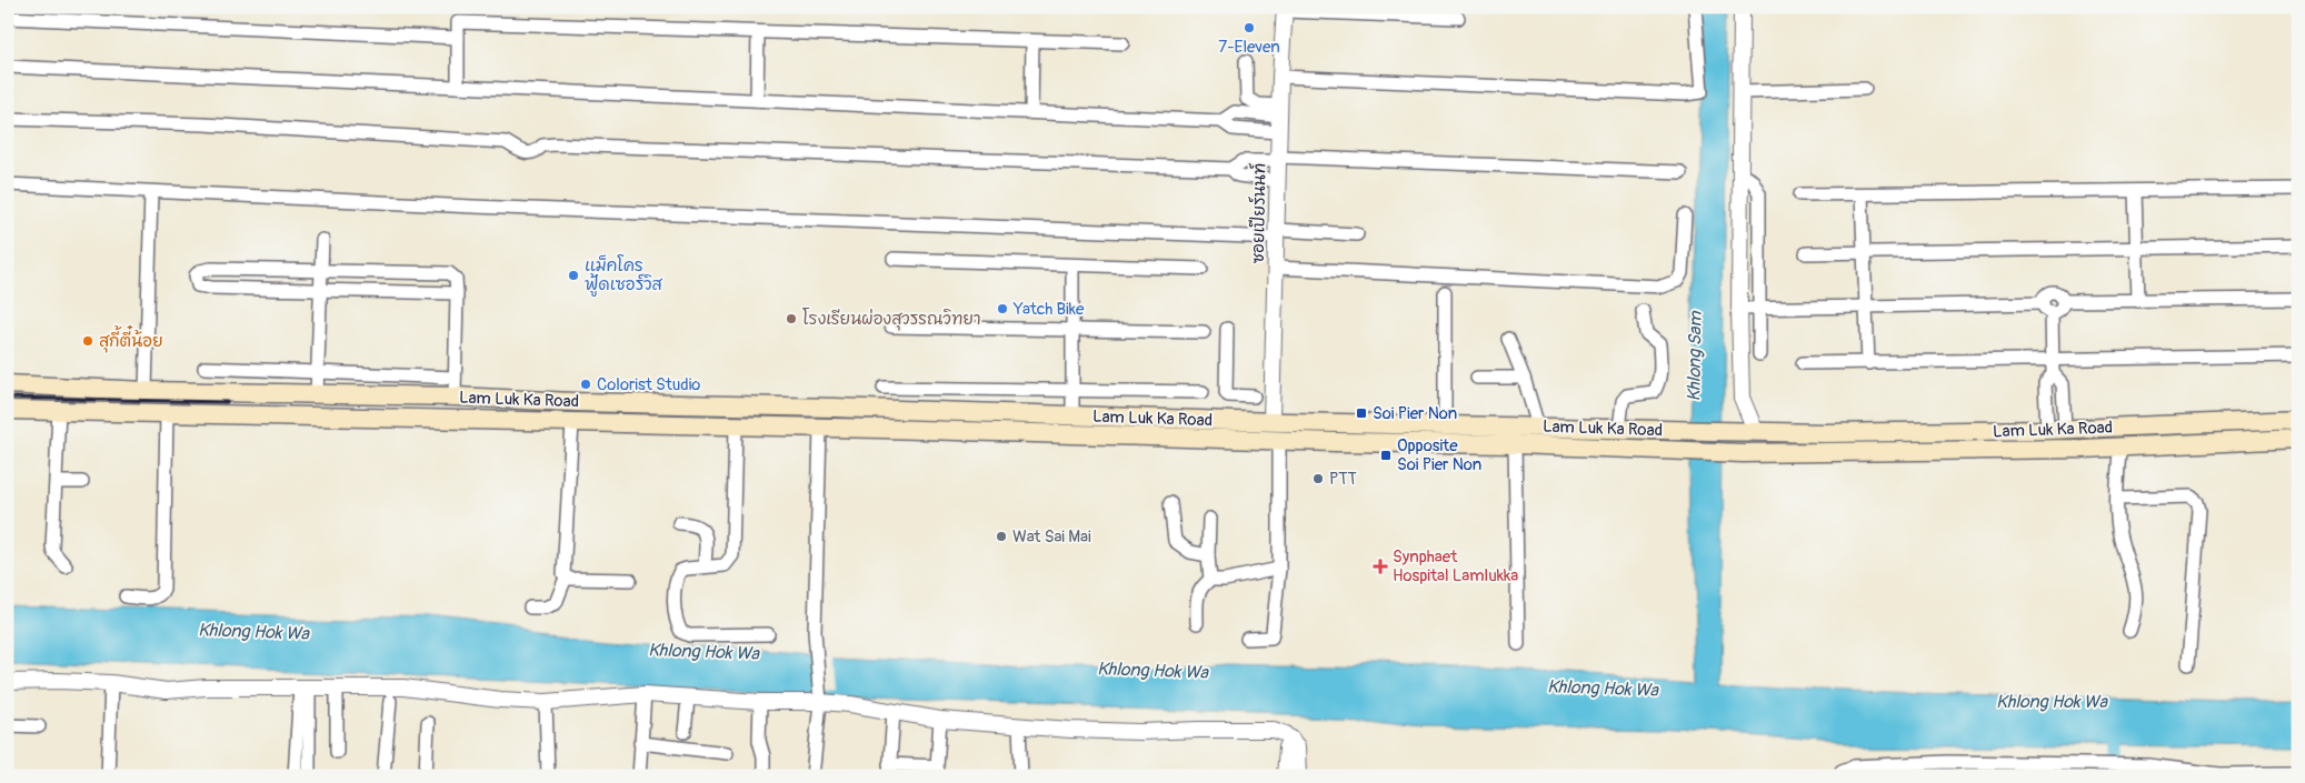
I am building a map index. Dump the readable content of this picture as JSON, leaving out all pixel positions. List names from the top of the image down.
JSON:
{
  "streets": {
    "main road": ["Lam Luk Ka Road"],
    "street": ["ซอยเปียร์นนท์"]
  },
  "crossings": [
    ["ซอยเปียร์นนท์", "Lam Luk Ka Road"]
  ],
  "water": ["Khlong Sam", "Khlong Hok Wa"],
  "places": {
    "other": [
      "7-Eleven",
      "แม็คโคร ฟู้ดเซอร์วิส",
      "Yatch Bike",
      "โรงเรียนผ่องสุวรรณวิทยา",
      "สุกี้ตี๋น้อย",
      "Colorist Studio",
      "PTT",
      "Wat Sai Mai"
    ],
    "transit": ["Soi Pier Non", "Opposite Soi Pier Non"],
    "health": ["Synphaet Hospital Lamlukka"]
  }
}
